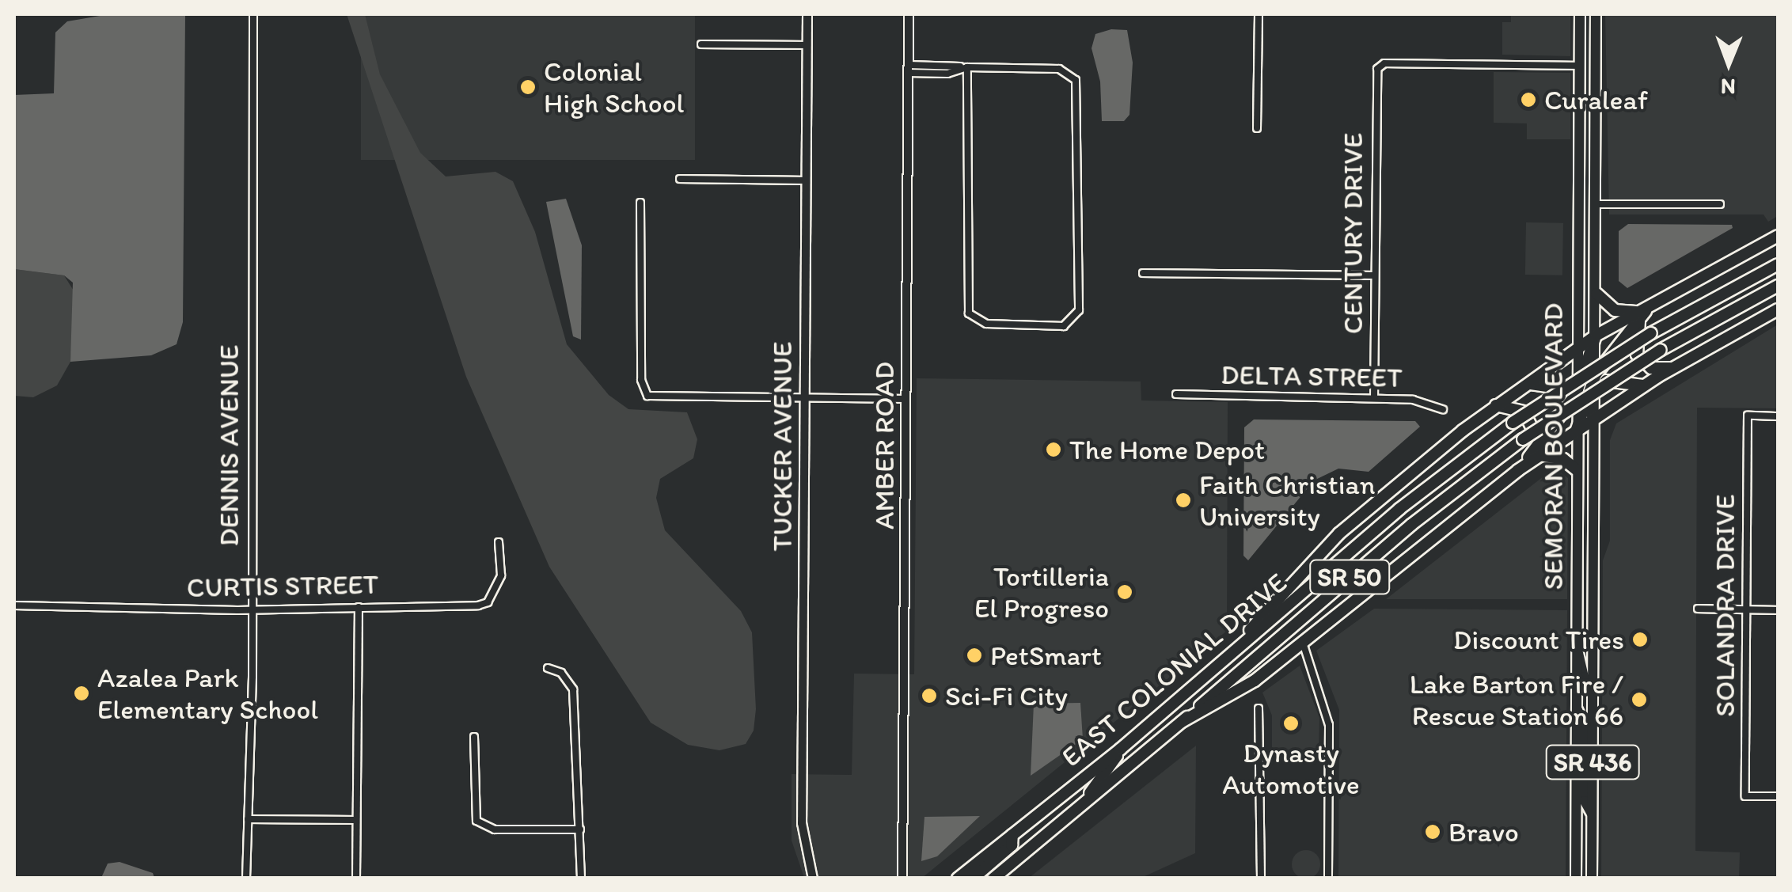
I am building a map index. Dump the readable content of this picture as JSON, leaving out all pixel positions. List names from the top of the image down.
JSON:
{
  "streets": {
    "highway": ["SR 50", "EAST COLONIAL DRIVE"],
    "main road": ["SEMORAN BOULEVARD", "SR 436"],
    "street": [
      "CENTURY DRIVE",
      "DELTA STREET",
      "DENNIS AVENUE",
      "AMBER ROAD",
      "TUCKER AVENUE",
      "CURTIS STREET",
      "SOLANDRA DRIVE"
    ]
  },
  "crossings": [
    ["CENTURY DRIVE", "DELTA STREET"],
    ["CENTURY DRIVE", "SEMORAN BOULEVARD"],
    ["DENNIS AVENUE", "CURTIS STREET"]
  ],
  "places": [
    "Colonial High School",
    "Curaleaf",
    "The Home Depot",
    "Faith Christian University",
    "Tortilleria El Progreso",
    "Discount Tires",
    "PetSmart",
    "Azalea Park Elementary School",
    "Sci-Fi City",
    "Lake Barton Fire / Rescue Station 66",
    "Dynasty Automotive",
    "Bravo"
  ],
  "north": "bottom"
}
